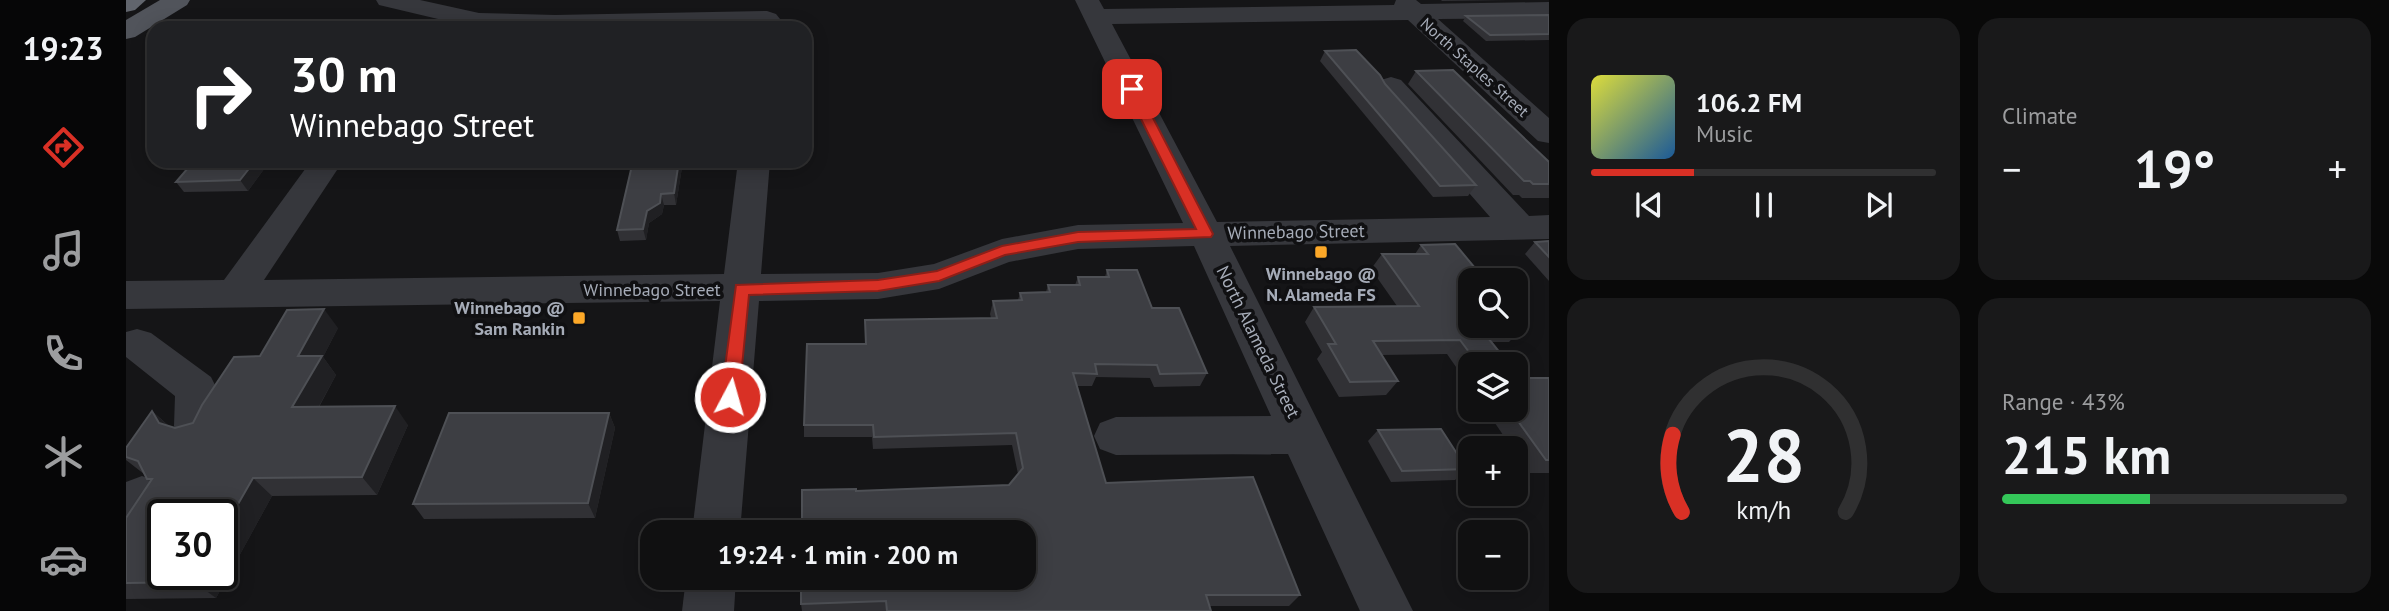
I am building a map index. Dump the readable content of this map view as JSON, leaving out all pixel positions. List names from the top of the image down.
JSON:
{
  "streets": {
    "street": ["North Staples Street", "Winnebago Street", "North Alameda Street"]
  },
  "crossings": [
    ["Winnebago Street", "North Alameda Street"]
  ],
  "places": {
    "transit": ["Winnebago @ N. Alameda FS", "Winnebago @ Sam Rankin"]
  },
  "page": {
    "tabs": "19:23",
    "tile": [
      "Climate",
      ["Range · 43%", "215 km"]
    ],
    "turn": ["30 m", "Winnebago Street"],
    "song": ["106.2 FM", "Music"],
    "heat": ["−", "19°", "+"],
    "map_buttons": ["+", "−"],
    "limit": "30",
    "trip": "19:24 · 1 min · 200 m",
    "gauge": ["28", "km/h"]
  }
}
